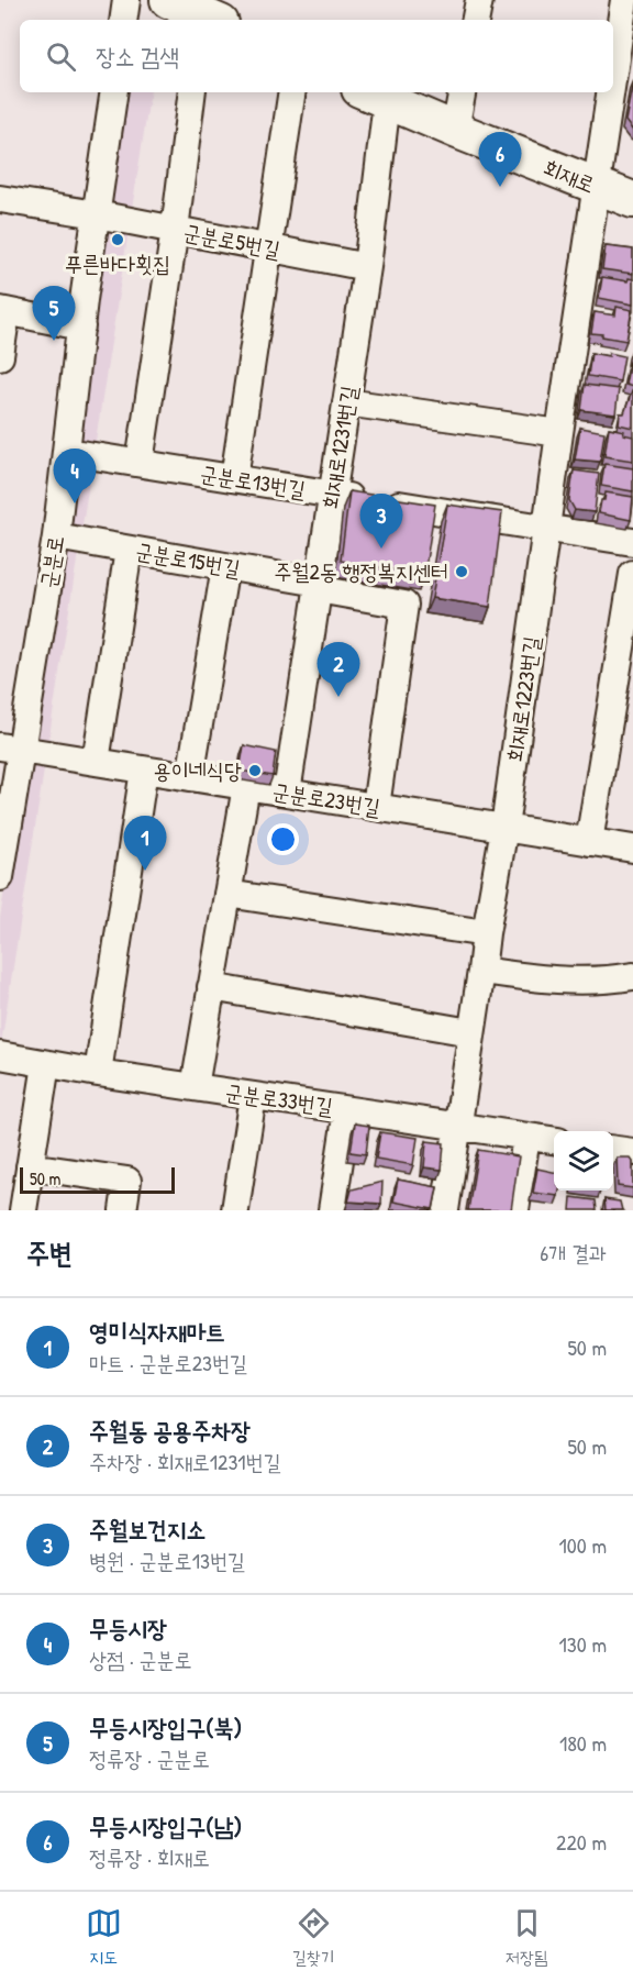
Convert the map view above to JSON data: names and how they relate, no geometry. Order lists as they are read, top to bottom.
{
  "streets": {
    "main road": ["회재로"],
    "street": [
      "군분로5번길",
      "회재로1231번길",
      "군분로13번길",
      "군분로15번길",
      "군분로",
      "회재로1223번길",
      "군분로23번길",
      "군분로33번길"
    ]
  },
  "crossings": [
    ["회재로", "회재로1231번길"],
    ["회재로", "회재로1223번길"],
    ["군분로5번길", "회재로1231번길"],
    ["군분로5번길", "군분로"],
    ["회재로1231번길", "군분로13번길"],
    ["회재로1231번길", "군분로15번길"],
    ["회재로1231번길", "군분로23번길"],
    ["군분로13번길", "군분로"],
    ["군분로13번길", "회재로1223번길"],
    ["군분로15번길", "군분로"],
    ["군분로15번길", "군분로23번길"],
    ["군분로", "군분로23번길"],
    ["회재로1223번길", "군분로23번길"],
    ["회재로1223번길", "군분로33번길"]
  ],
  "places": ["푸른바다횟집", "주월2동 행정복지센터", "용이네식당"],
  "scale_bar": "50 m",
  "page": {
    "search": "장소 검색",
    "pins": [
      "6",
      "5",
      "4",
      "3",
      "2",
      "1"
    ],
    "scale": "50 m",
    "heading": ["주변", "6개 결과"],
    "list": [
      {
        "mark": "1",
        "name": "영미식자재마트",
        "note": "마트 · 군분로23번길",
        "value": "50 m"
      },
      {
        "mark": "2",
        "name": "주월동 공용주차장",
        "note": "주차장 · 회재로1231번길",
        "value": "50 m"
      },
      {
        "mark": "3",
        "name": "주월보건지소",
        "note": "병원 · 군분로13번길",
        "value": "100 m"
      },
      {
        "mark": "4",
        "name": "무등시장",
        "note": "상점 · 군분로",
        "value": "130 m"
      },
      {
        "mark": "5",
        "name": "무등시장입구(북)",
        "note": "정류장 · 군분로",
        "value": "180 m"
      },
      {
        "mark": "6",
        "name": "무등시장입구(남)",
        "note": "정류장 · 회재로",
        "value": "220 m"
      }
    ],
    "nav": ["지도", "길찾기", "저장됨"]
  }
}
